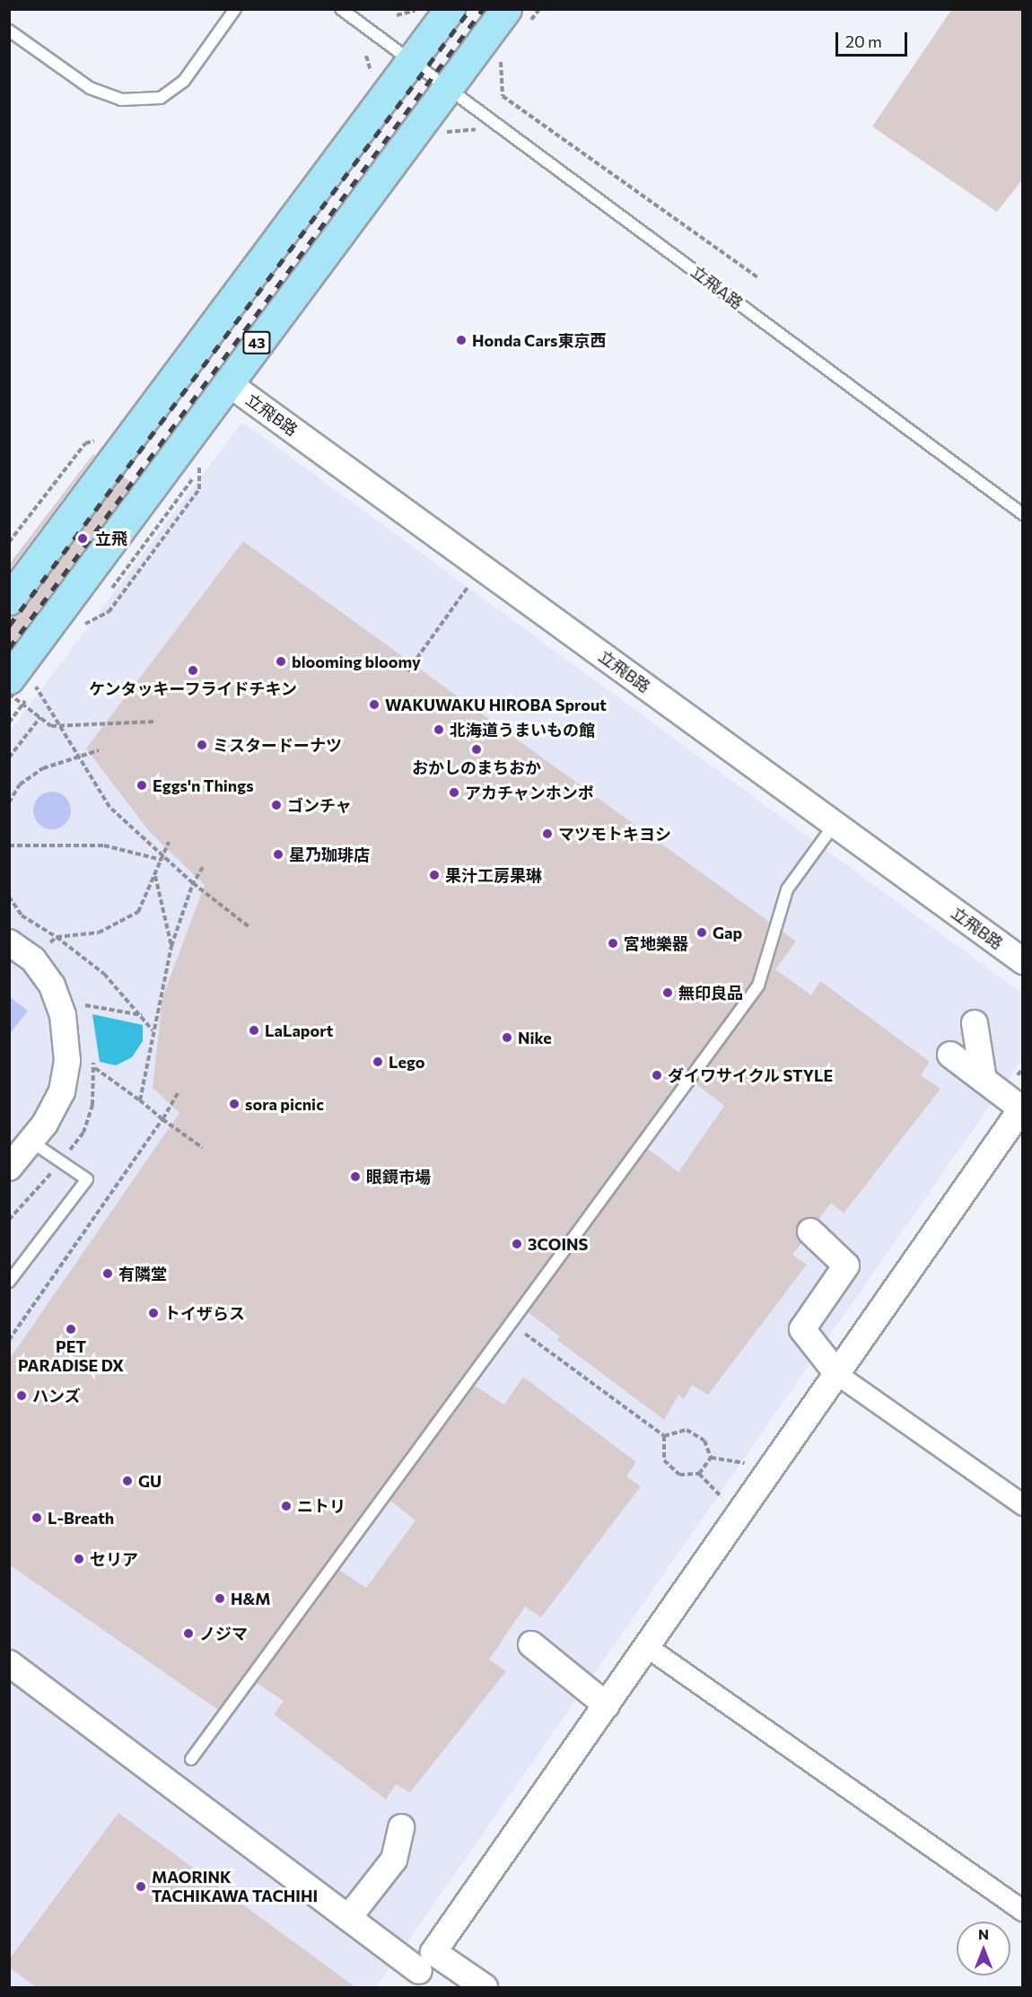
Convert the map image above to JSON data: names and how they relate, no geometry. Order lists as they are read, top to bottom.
{
  "streets": {
    "main road": ["43"],
    "street": ["立飛B路"],
    "lane": ["立飛A路"]
  },
  "crossings": [
    ["立飛A路", "43"],
    ["43", "立飛B路"]
  ],
  "places": [
    "Honda Cars東京西",
    "立飛",
    "blooming bloomy",
    "ケンタッキーフライドチキン",
    "WAKUWAKU HIROBA Sprout",
    "北海道うまいもの館",
    "ミスタードーナツ",
    "おかしのまちおか",
    "Eggs'n Things",
    "アカチャンホンポ",
    "ゴンチャ",
    "マツモトキヨシ",
    "星乃珈琲店",
    "果汁工房果琳",
    "Gap",
    "宮地樂器",
    "無印良品",
    "LaLaport",
    "Nike",
    "Lego",
    "ダイワサイクル STYLE",
    "sora picnic",
    "眼鏡市場",
    "3COINS",
    "有隣堂",
    "トイザらス",
    "PET PARADISE DX",
    "ハンズ",
    "GU",
    "ニトリ",
    "L-Breath",
    "セリア",
    "H&M",
    "ノジマ",
    "MAORINK TACHIKAWA TACHIHI"
  ],
  "scale_bar": "20 m",
  "north": "top"
}
